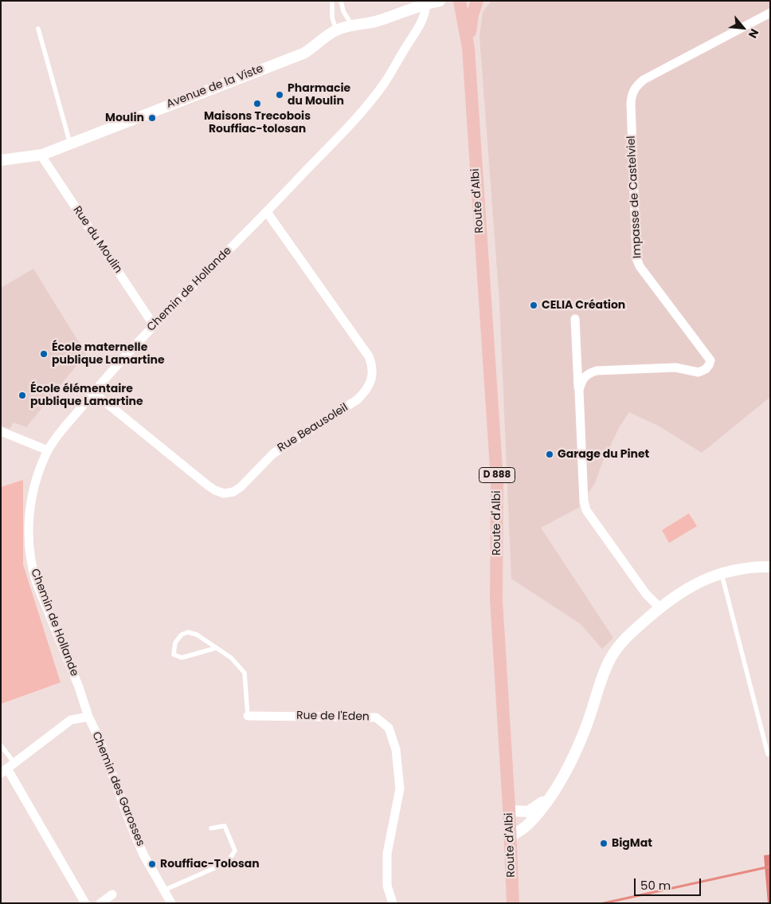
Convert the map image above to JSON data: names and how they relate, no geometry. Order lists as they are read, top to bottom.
{
  "streets": {
    "main road": ["Route d'Albi", "D 888"],
    "street": [
      "Avenue de la Viste",
      "Impasse de Castelviel",
      "Rue du Moulin",
      "Chemin de Hollande",
      "Rue Beausoleil",
      "Rue de l'Eden",
      "Chemin des Garosses"
    ]
  },
  "crossings": [
    ["Avenue de la Viste", "Rue du Moulin"],
    ["Avenue de la Viste", "Chemin de Hollande"],
    ["Rue du Moulin", "Chemin de Hollande"],
    ["Chemin de Hollande", "Rue Beausoleil"],
    ["Chemin de Hollande", "Chemin des Garosses"]
  ],
  "places": [
    "Pharmacie du Moulin",
    "Maisons Trecobois Rouffiac-tolosan",
    "Moulin",
    "CELIA Création",
    "École maternelle publique Lamartine",
    "École élémentaire publique Lamartine",
    "Garage du Pinet",
    "BigMat",
    "Rouffiac-Tolosan"
  ],
  "scale_bar": "50 m",
  "north": "bottom right"
}
